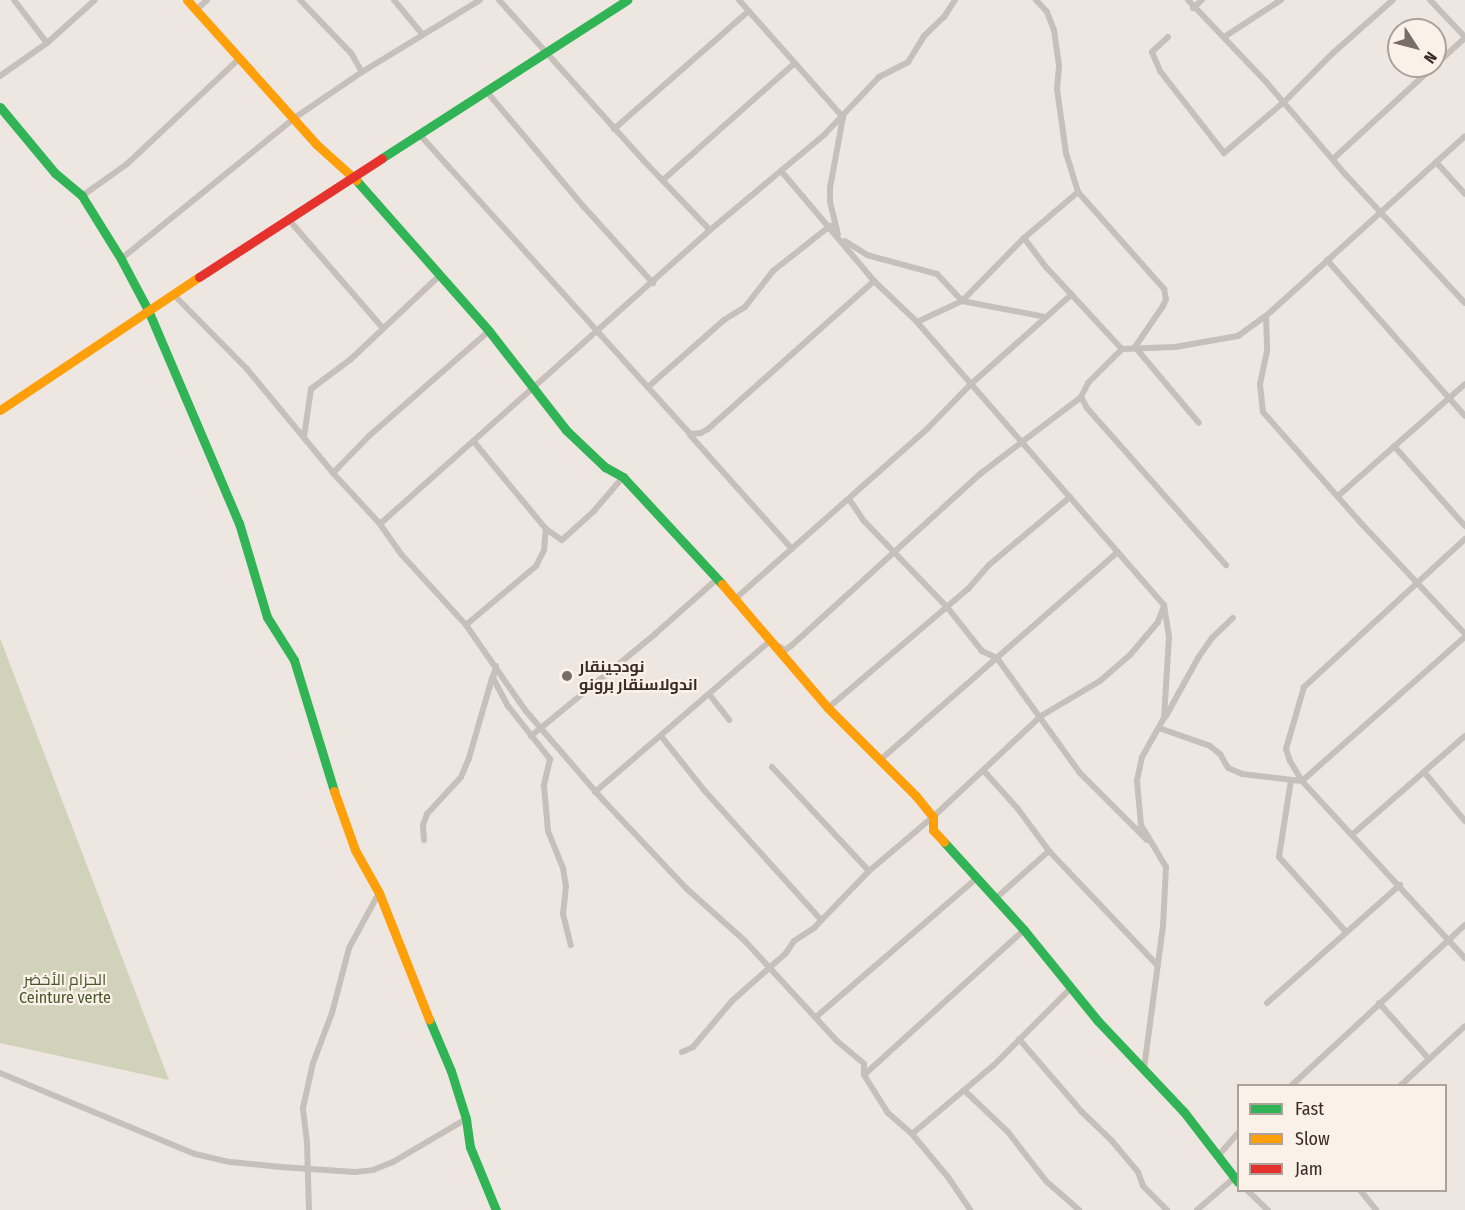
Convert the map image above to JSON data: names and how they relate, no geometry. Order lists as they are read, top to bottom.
{
  "parks": ["الحزام الأخضر Ceinture verte"],
  "places": ["نودجينقار اندولاسنقار برونو"],
  "legend": ["Fast", "Slow", "Jam"],
  "north": "bottom right"
}
